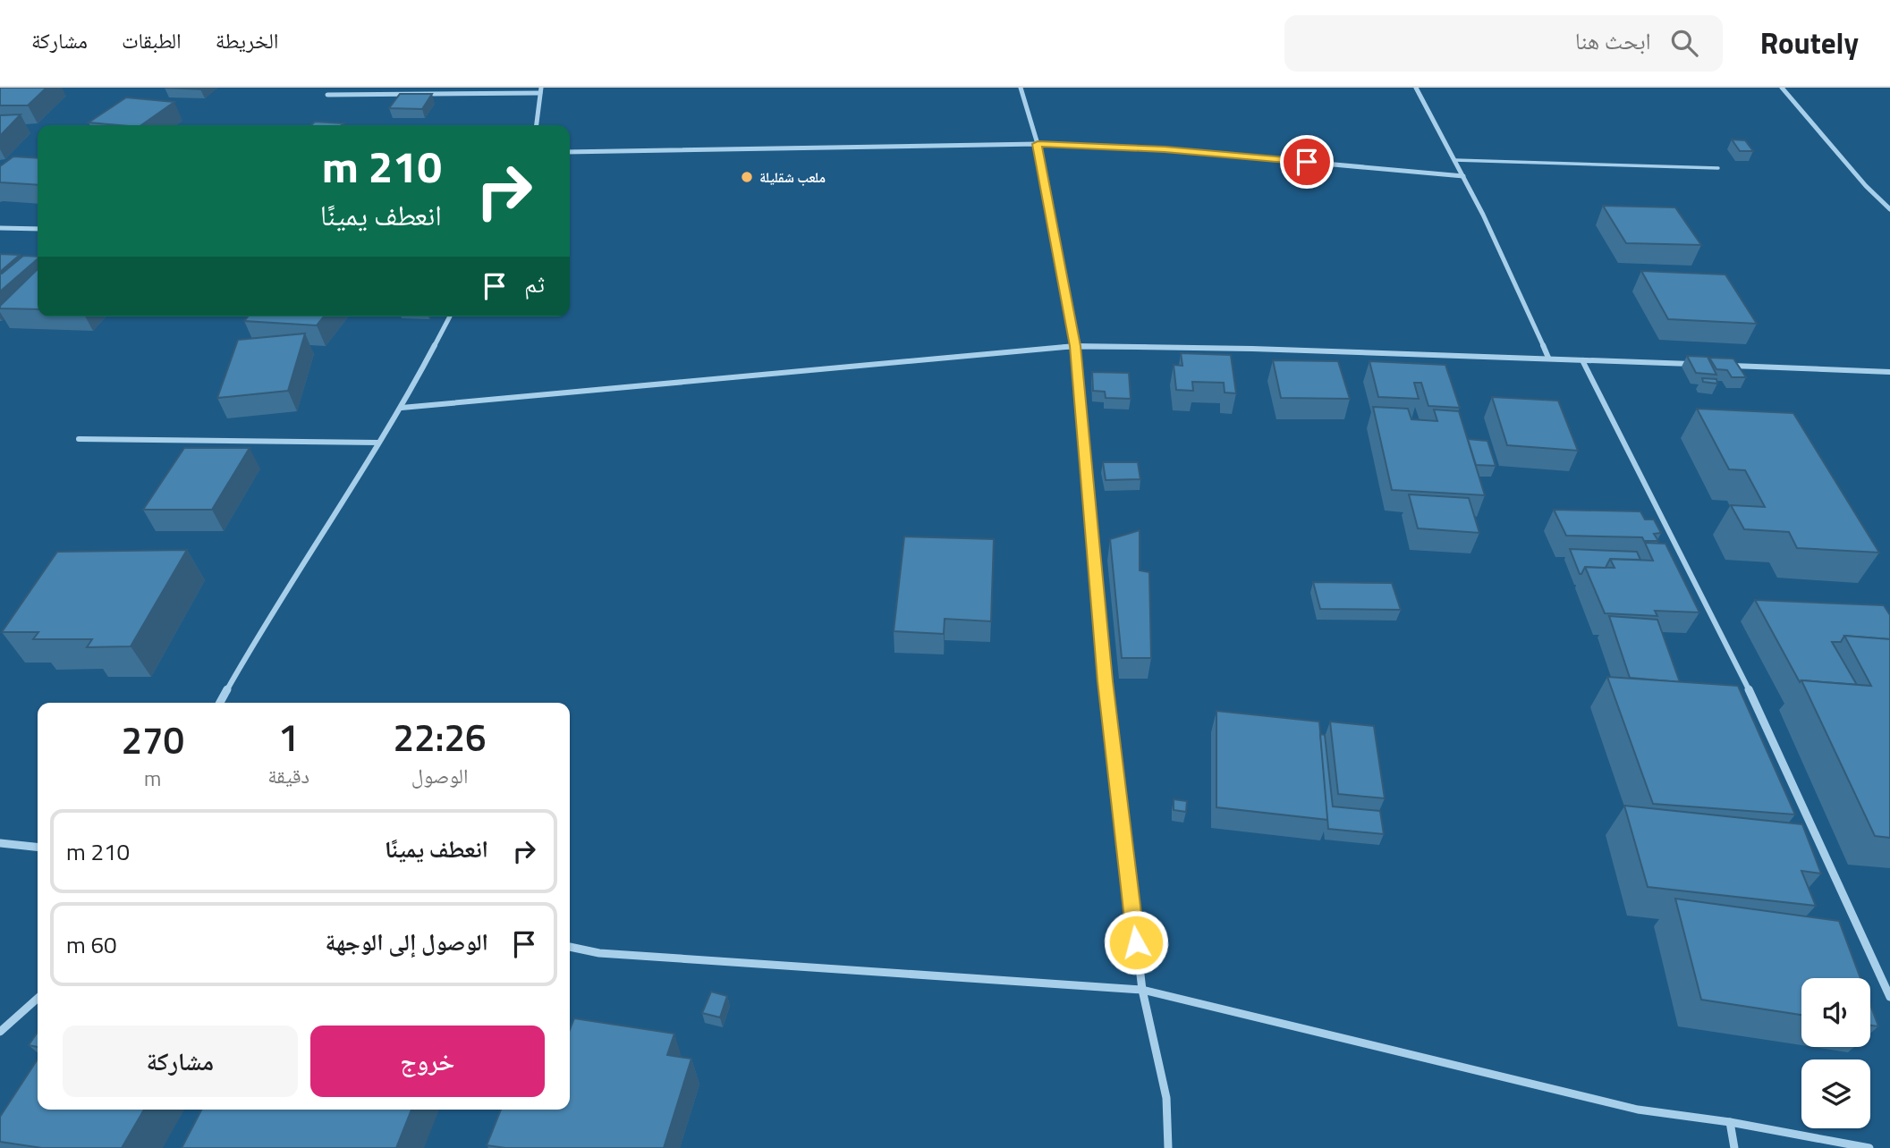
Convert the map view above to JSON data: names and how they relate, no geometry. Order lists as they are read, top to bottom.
{
  "places": ["ملعب شقليلة"],
  "page": {
    "header": "Routely",
    "search": "ابحث هنا",
    "nav": ["الخريطة", "الطبقات", "مشاركة"],
    "turn": ["210 m", "انعطف يمينًا"],
    "then": "ثم",
    "eta": [
      "22:26",
      "الوصول",
      "1",
      "دقيقة",
      "270",
      "m"
    ],
    "list": [
      {
        "name": "انعطف يمينًا",
        "value": "210 m"
      },
      {
        "name": "الوصول إلى الوجهة",
        "value": "60 m"
      }
    ],
    "buttons": ["خروج", "مشاركة"]
  }
}
